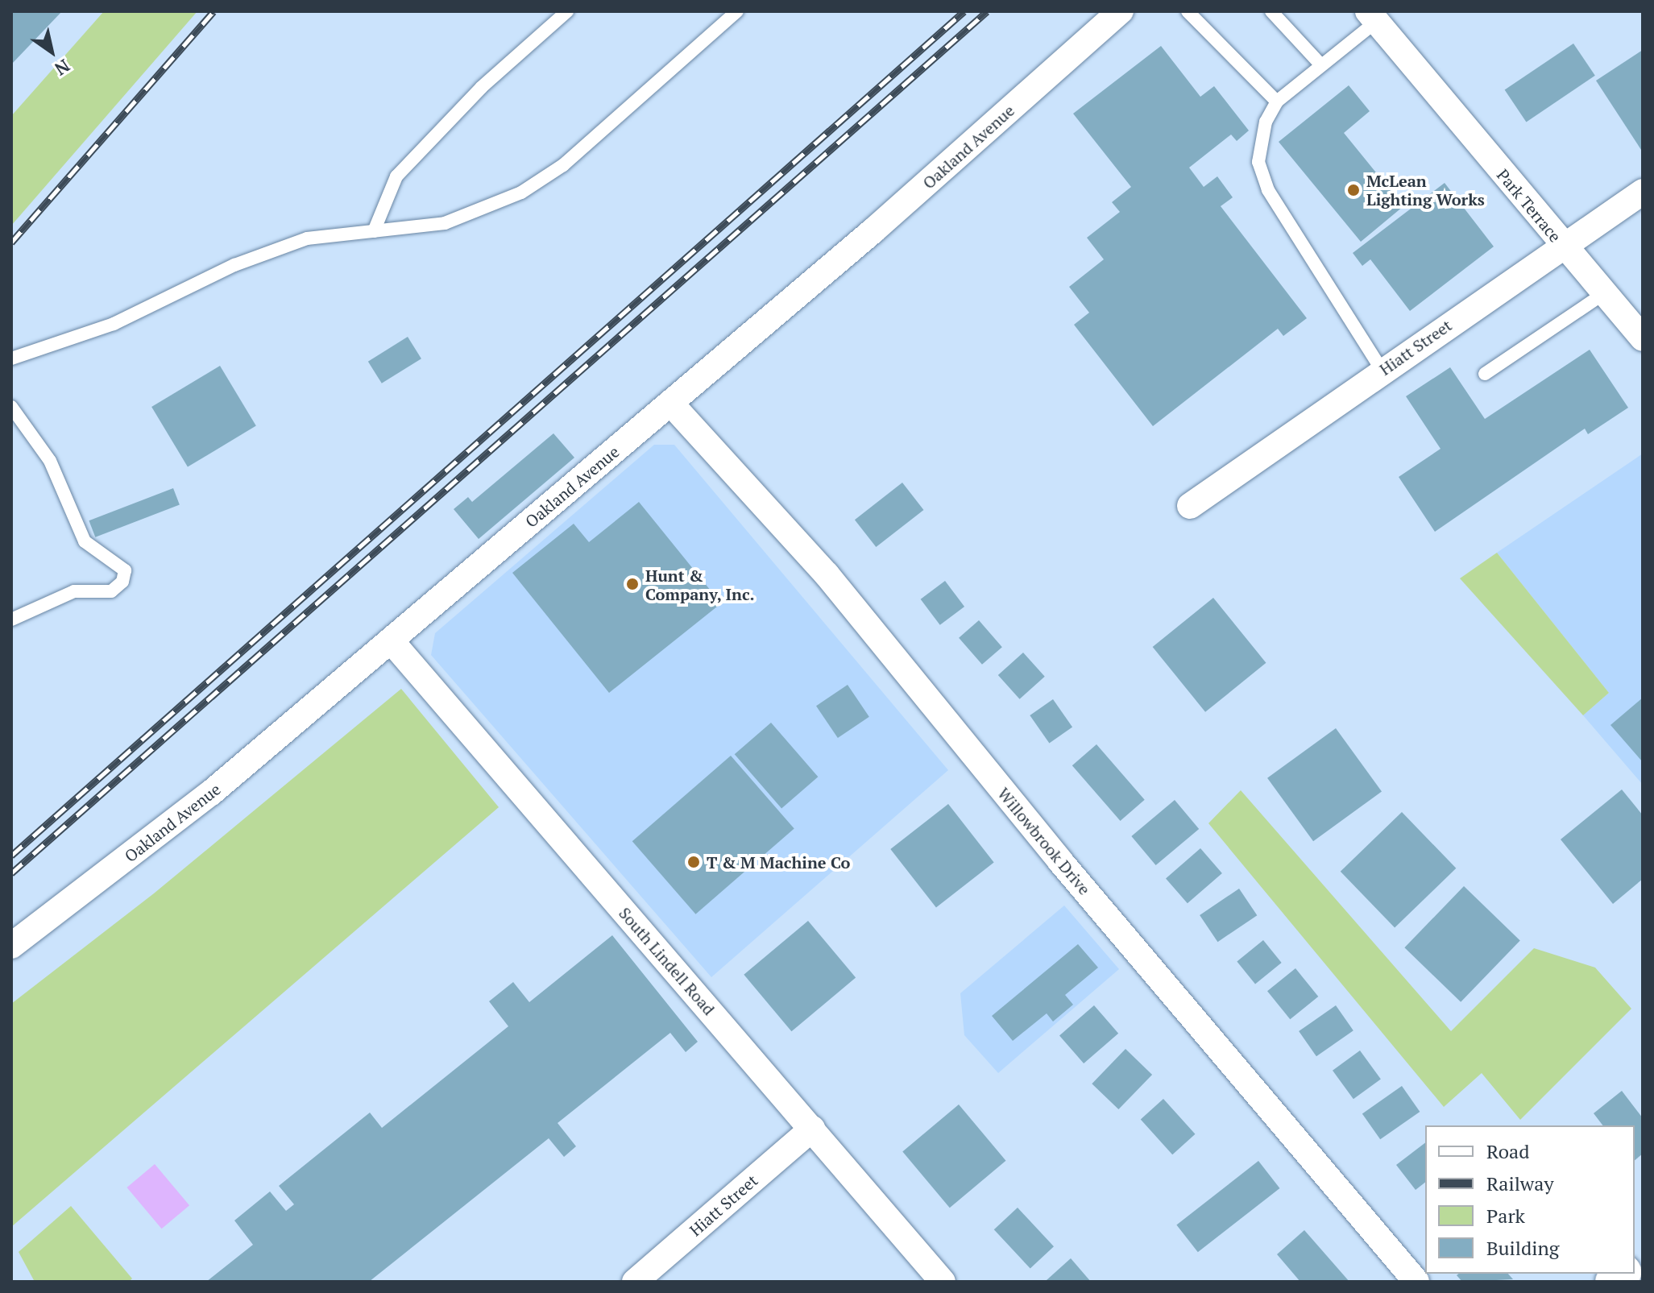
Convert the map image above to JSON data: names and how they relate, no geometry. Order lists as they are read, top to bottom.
{
  "streets": {
    "street": [
      "Oakland Avenue",
      "Park Terrace",
      "Hiatt Street",
      "Willowbrook Drive",
      "South Lindell Road"
    ]
  },
  "crossings": [
    ["Oakland Avenue", "Willowbrook Drive"],
    ["Oakland Avenue", "South Lindell Road"],
    ["Park Terrace", "Hiatt Street"],
    ["Hiatt Street", "South Lindell Road"]
  ],
  "places": ["McLean Lighting Works", "Hunt & Company, Inc.", "T & M Machine Co"],
  "legend": [
    "Road",
    "Railway",
    "Park",
    "Building"
  ],
  "north": "bottom right"
}
